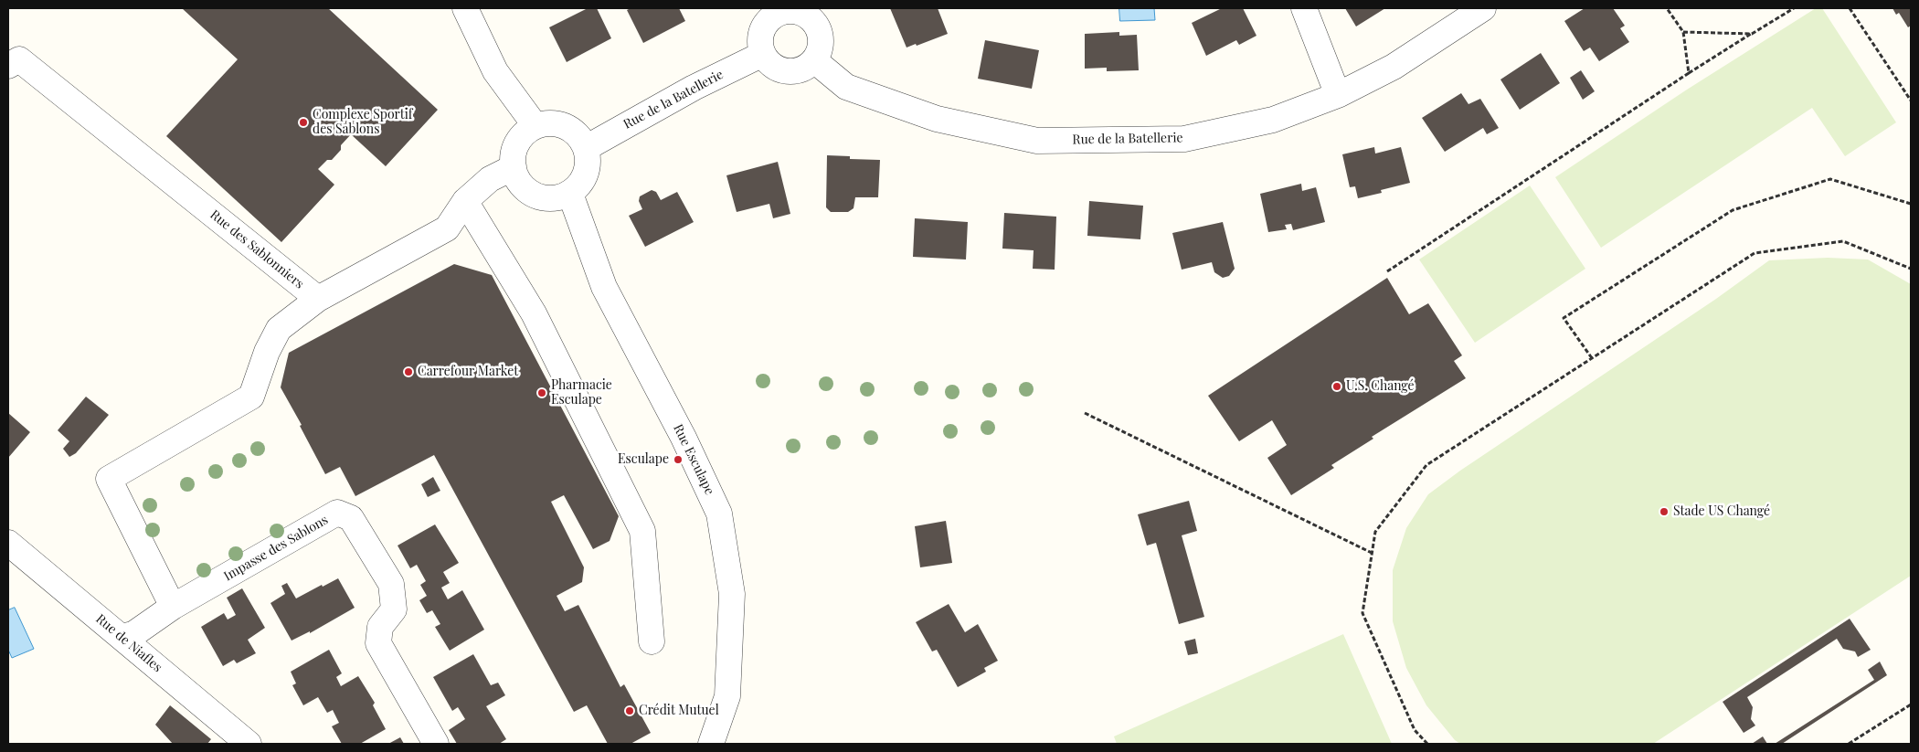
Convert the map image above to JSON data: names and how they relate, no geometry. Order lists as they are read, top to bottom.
{
  "streets": {
    "street": [
      "Rue de la Batellerie",
      "Rue des Sablonniers",
      "Rue Esculape",
      "Impasse des Sablons",
      "Rue de Niafles"
    ]
  },
  "crossings": [
    ["Rue de la Batellerie", "Rue Esculape"],
    ["Impasse des Sablons", "Rue de Niafles"]
  ],
  "places": [
    "Complexe Sportif des Sablons",
    "Carrefour Market",
    "U.S. Changé",
    "Pharmacie Esculape",
    "Esculape",
    "Stade US Changé",
    "Crédit Mutuel"
  ]
}
